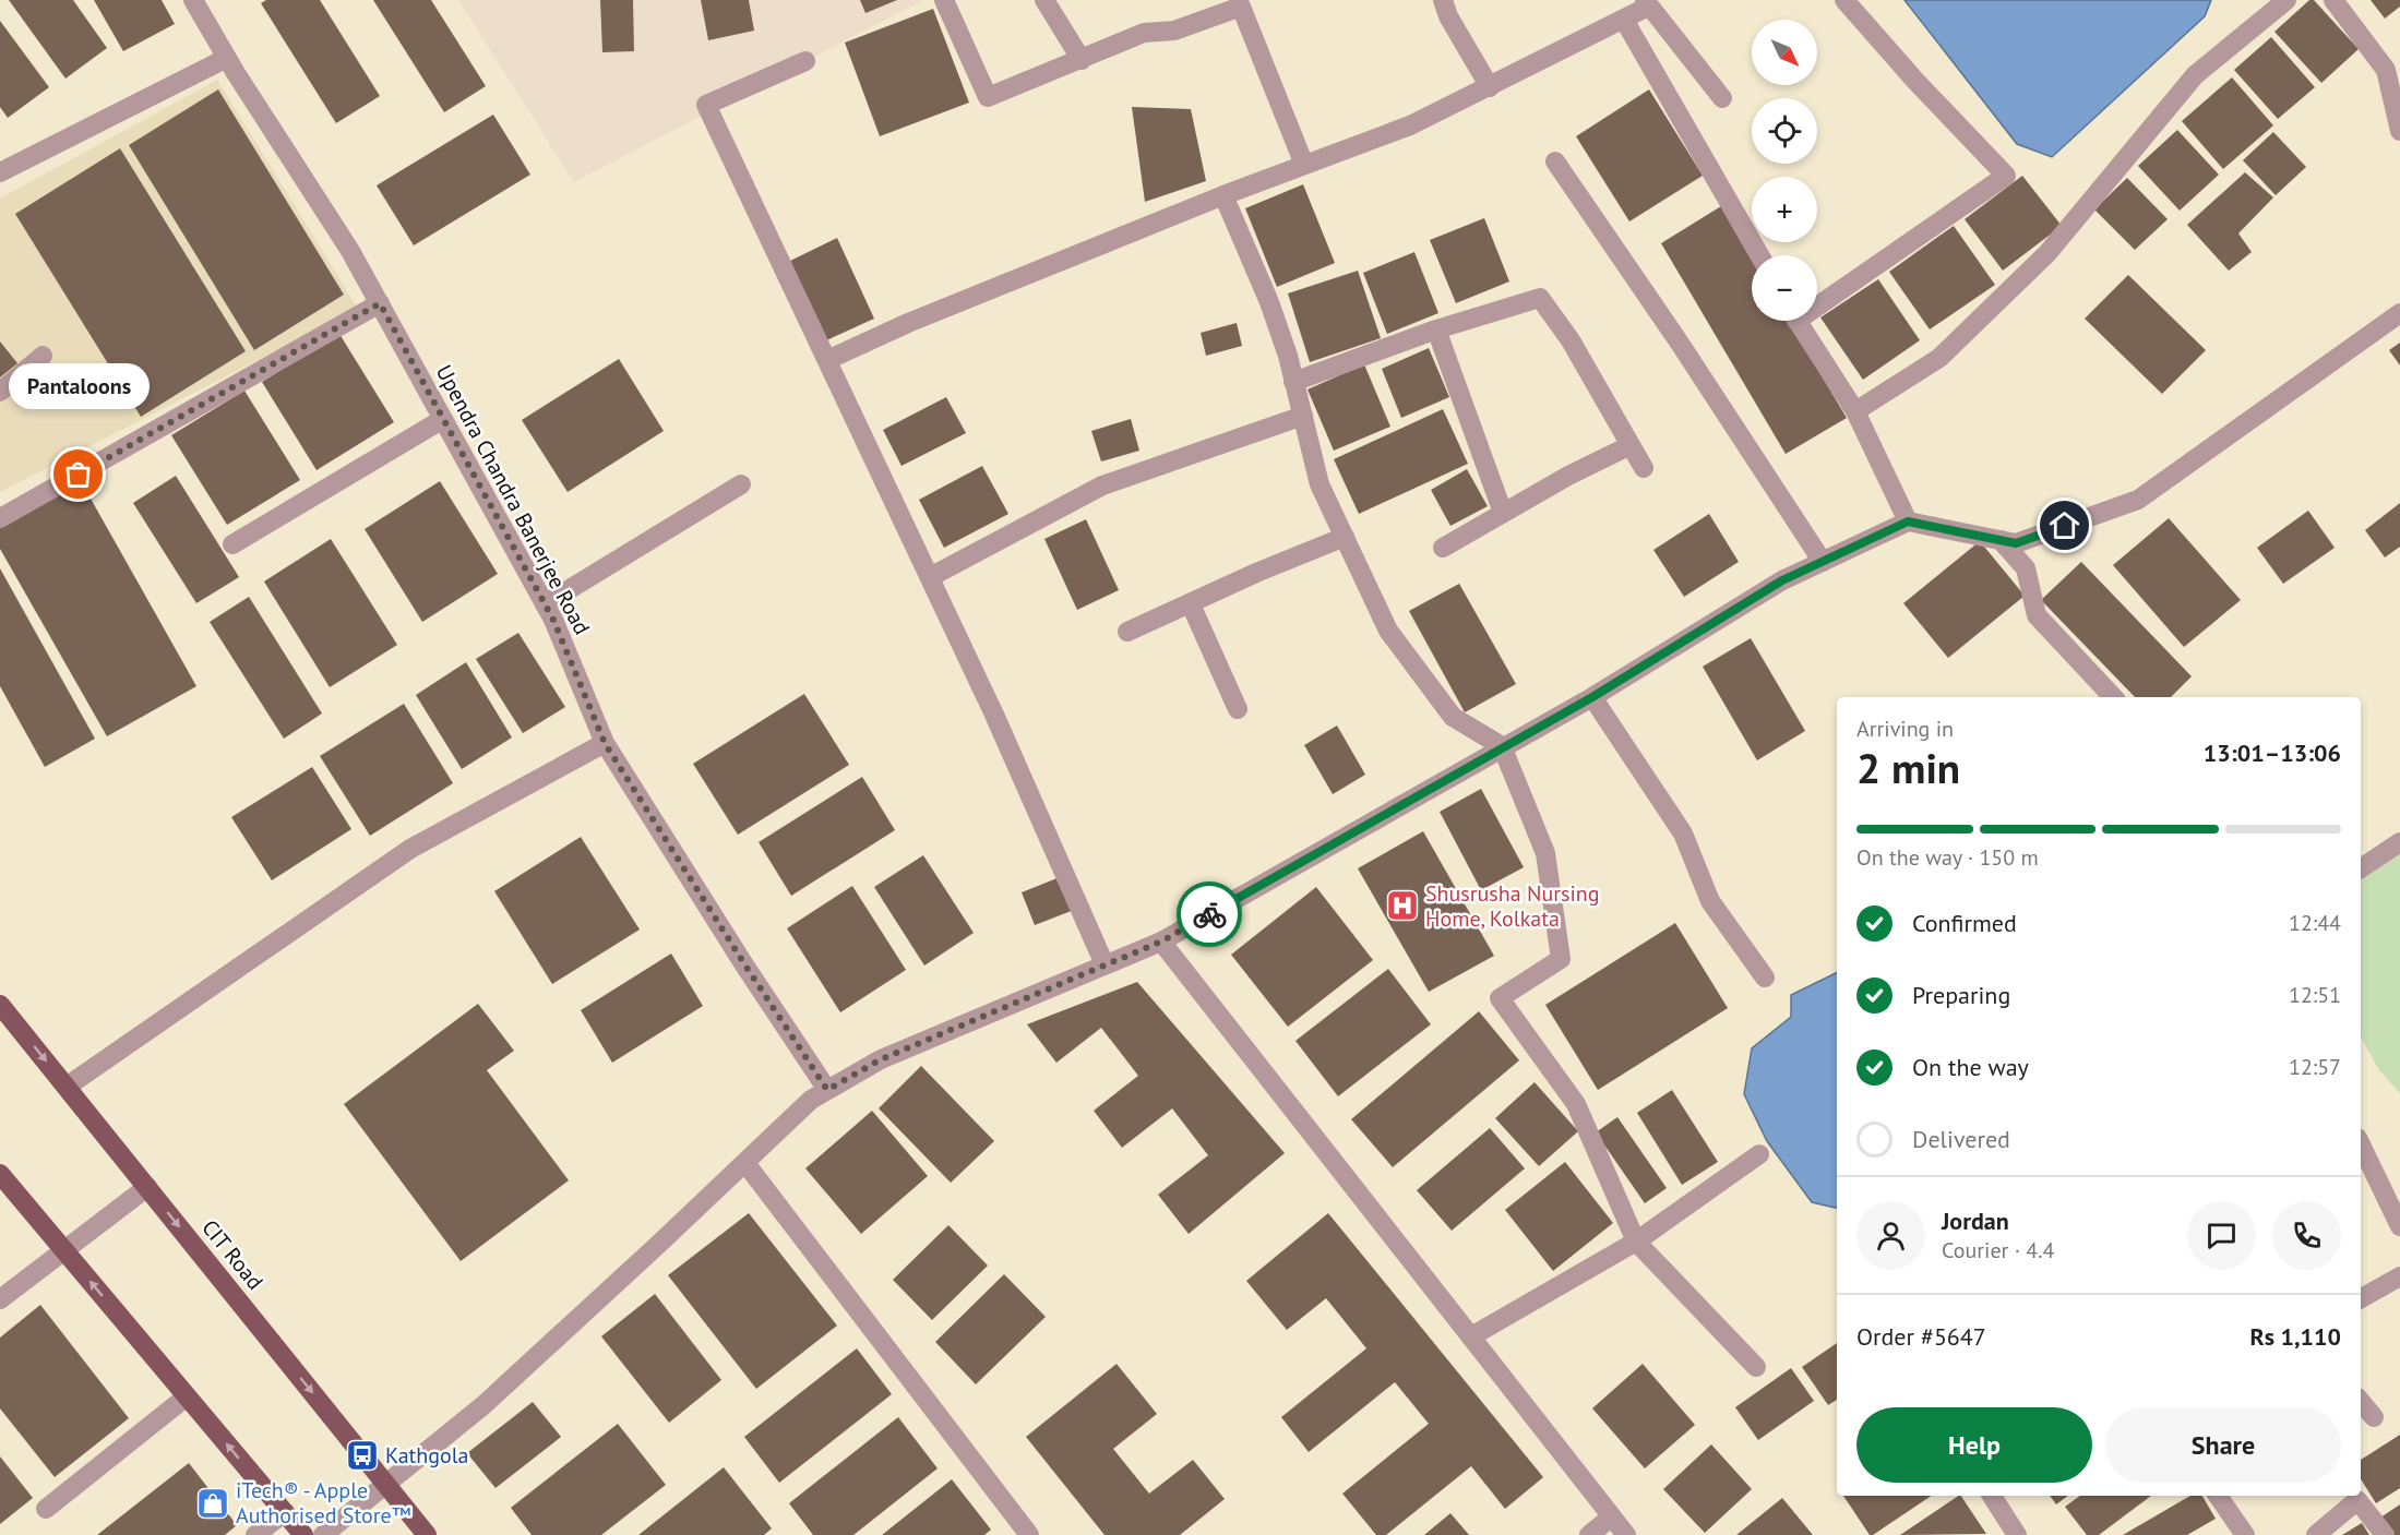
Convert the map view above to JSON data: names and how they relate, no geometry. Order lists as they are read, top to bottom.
{
  "streets": {
    "main road": ["CIT Road"],
    "street": ["Upendra Chandra Banerjee Road"]
  },
  "places": {
    "other": ["Pantaloons"],
    "hospital": ["Shusrusha Nursing Home, Kolkata"],
    "bus stop": ["Kathgola"],
    "shop": ["iTech® - Apple Authorised Store™"]
  },
  "north": "bottom right",
  "page": {
    "map_buttons": ["+", "−"],
    "bubble": "Pantaloons",
    "heading": ["2 min", "Arriving in", "13:01–13:06"],
    "panel": [
      "Jordan",
      "Courier · 4.4",
      "Order #5647",
      "Rs 1,110"
    ],
    "bar": "On the way · 150 m",
    "list": [
      ["Confirmed", "12:44"],
      ["Preparing", "12:51"],
      ["On the way", "12:57"],
      "Delivered"
    ],
    "buttons": ["Help", "Share"]
  }
}
